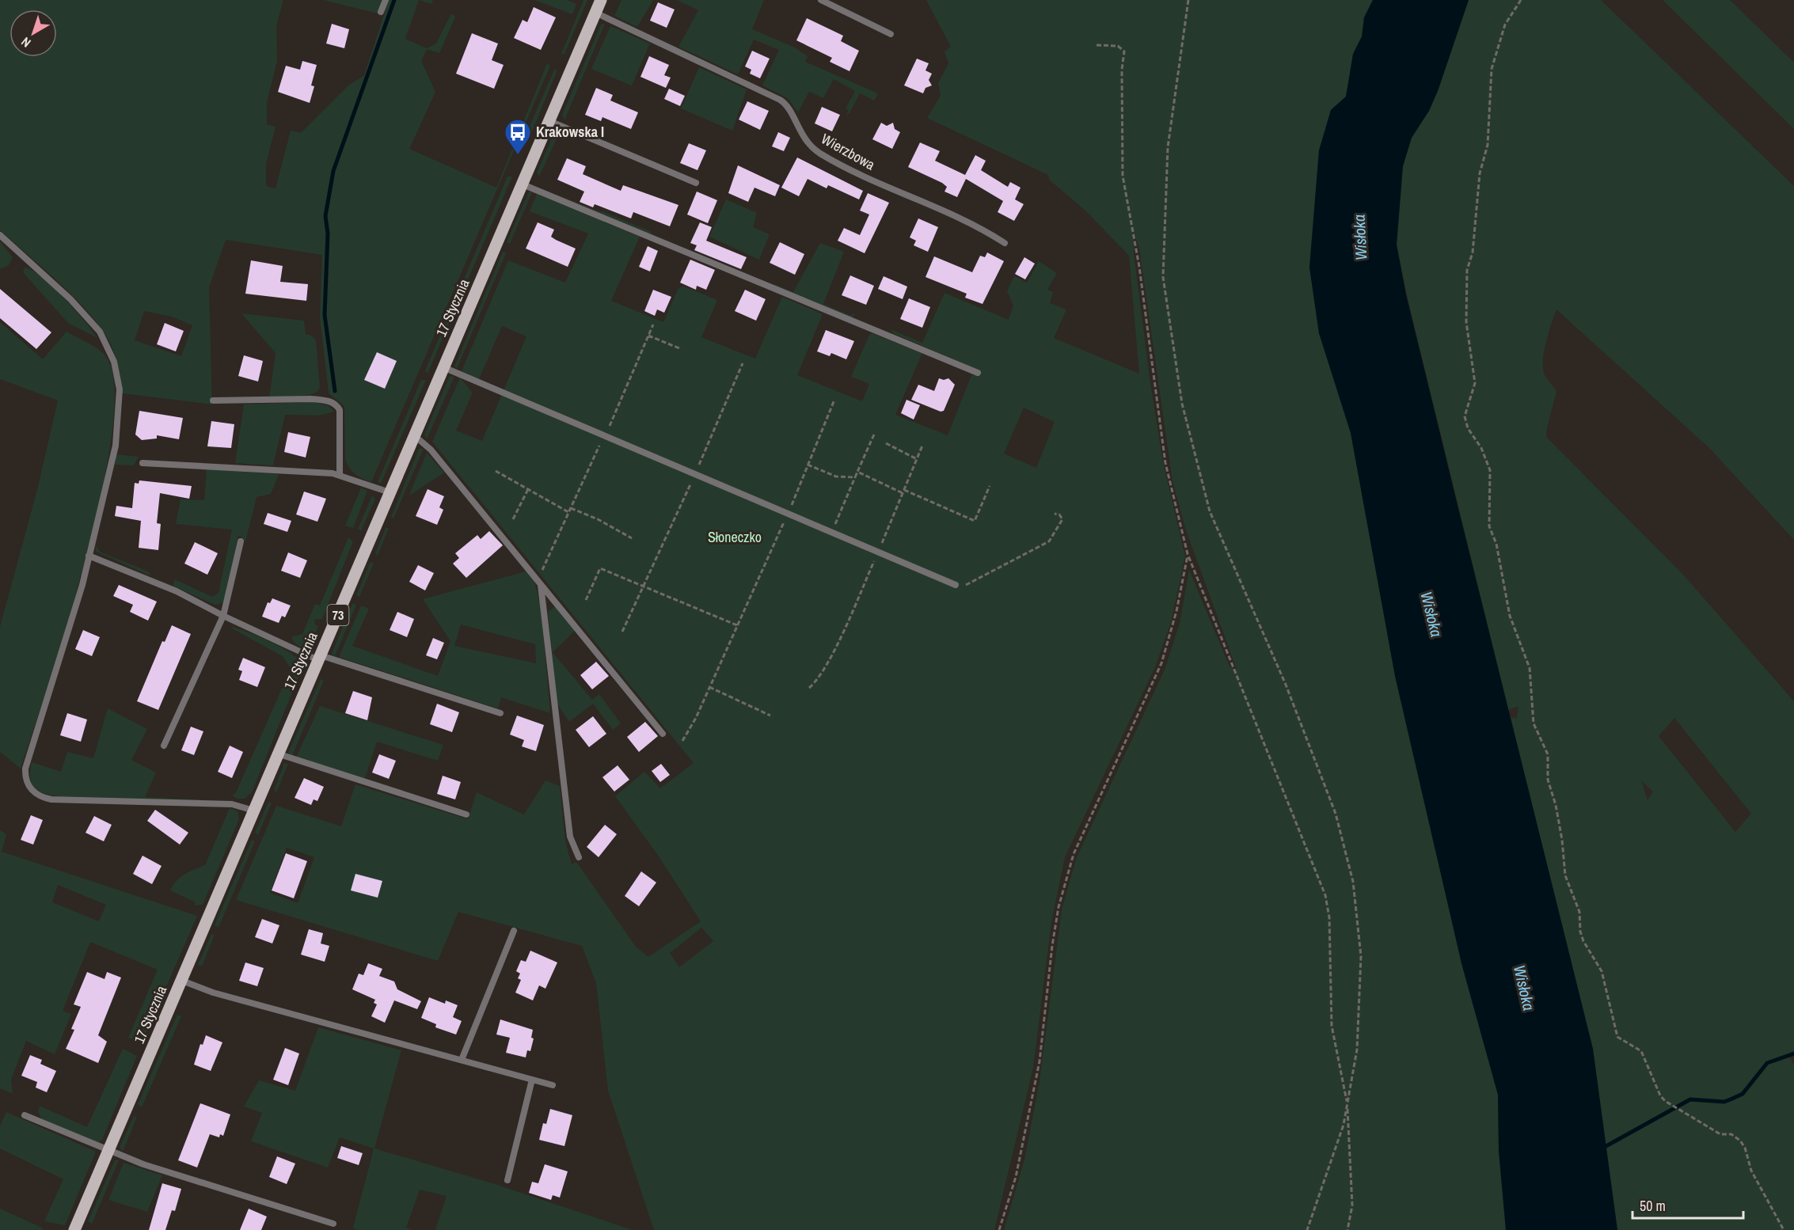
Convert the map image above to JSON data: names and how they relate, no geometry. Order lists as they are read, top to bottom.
{
  "streets": {
    "main road": ["17 Stycznia", "73"],
    "lane": ["Wierzbowa"]
  },
  "crossings": [
    ["Wierzbowa", "17 Stycznia"]
  ],
  "water": ["Wisłoka"],
  "parks": ["Słoneczko"],
  "places": {
    "bus stop": ["Krakowska I"]
  },
  "scale_bar": "50 m",
  "north": "bottom left"
}
